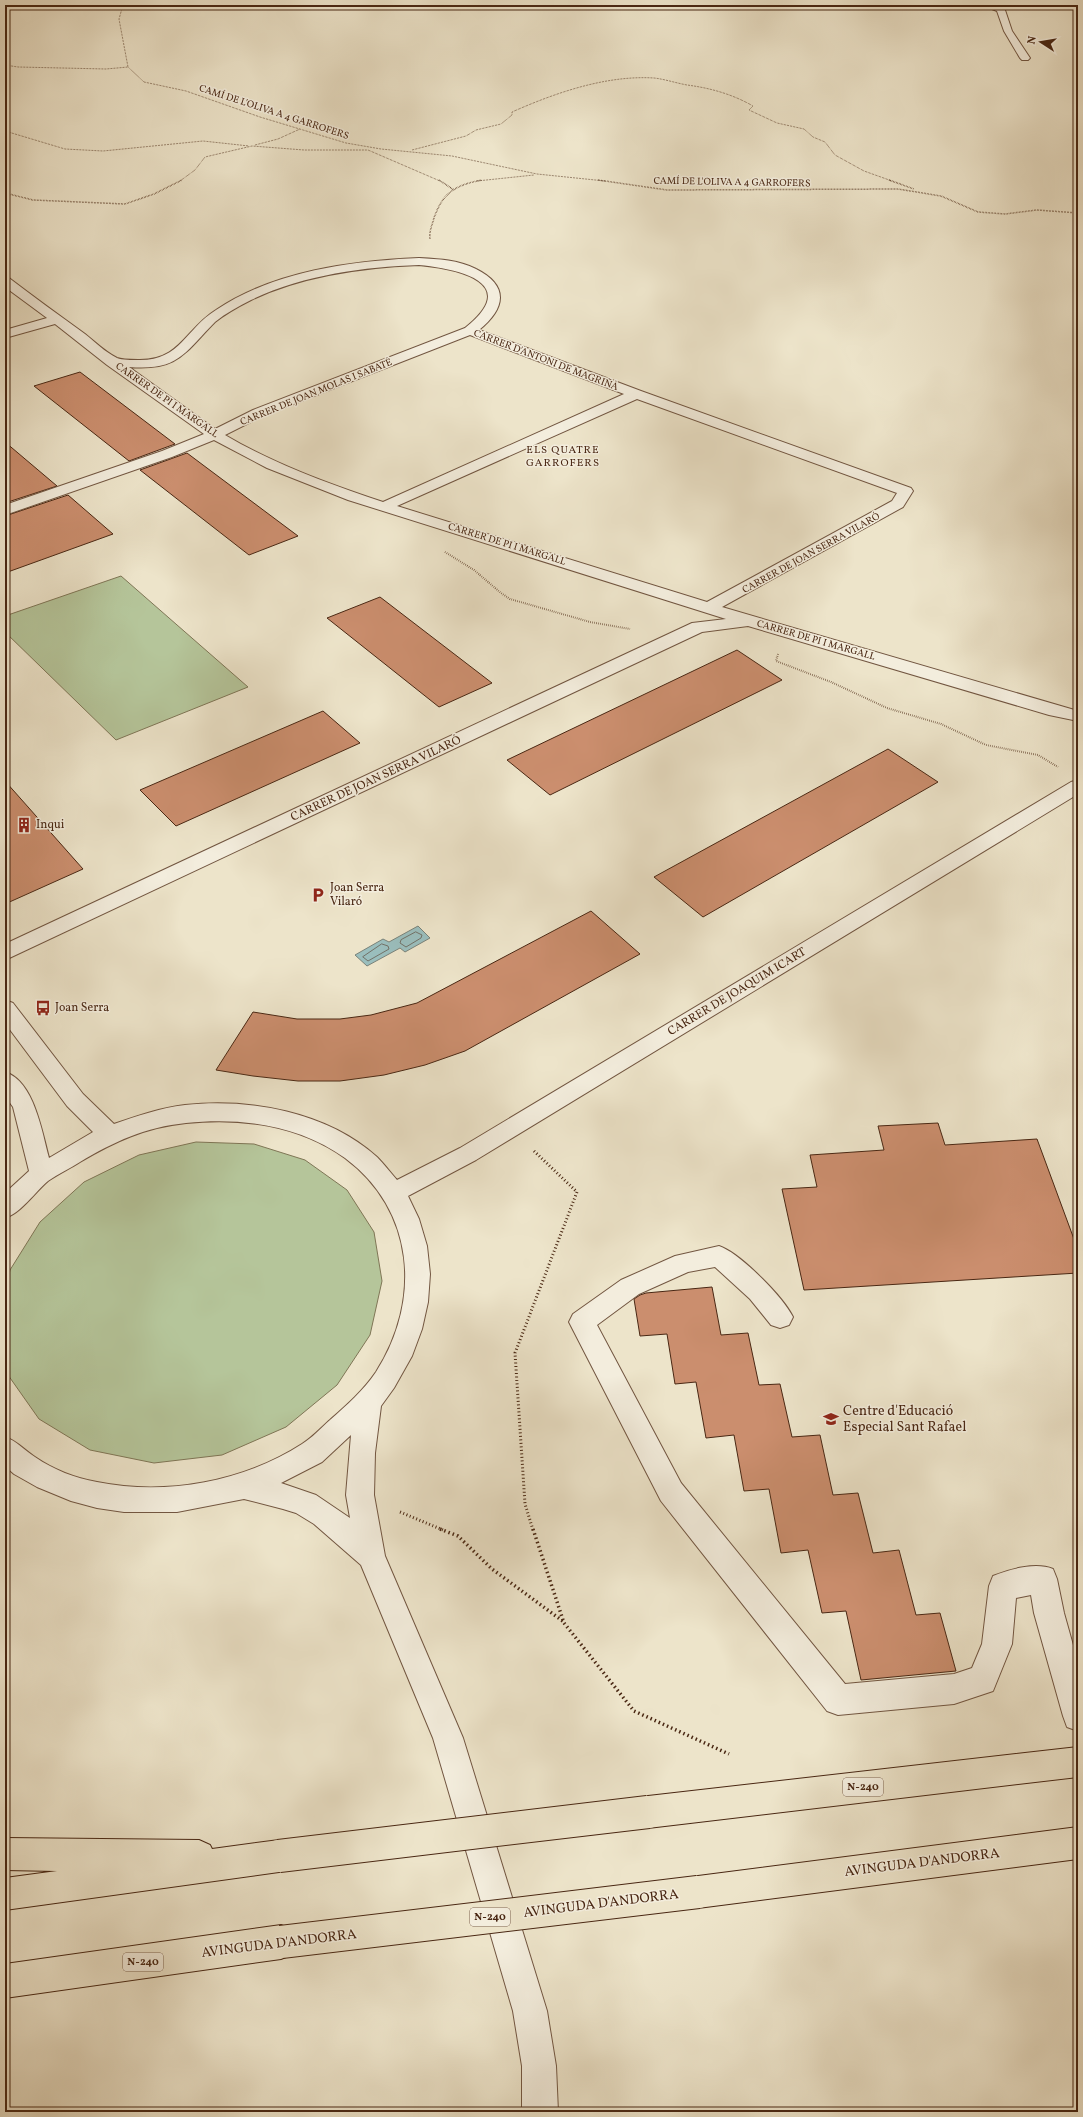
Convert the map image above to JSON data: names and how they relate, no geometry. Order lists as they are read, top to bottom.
{
  "streets": {
    "highway": ["N-240", "AVINGUDA D'ANDORRA"],
    "street": [
      "CARRER D'ANTONI DE MAGRIÑÀ",
      "CARRER DE JOAN MOLAS I SABATÉ",
      "CARRER DE PI I MARGALL",
      "CARRER DE JOAN SERRA VILARÓ",
      "CARRER DE JOAQUIM ICART"
    ],
    "path": ["CAMÍ DE L'OLIVA A 4 GARROFERS"]
  },
  "crossings": [
    ["CARRER D'ANTONI DE MAGRIÑÀ", "CARRER DE JOAN MOLAS I SABATÉ"],
    ["CARRER D'ANTONI DE MAGRIÑÀ", "CARRER DE PI I MARGALL"],
    ["CARRER D'ANTONI DE MAGRIÑÀ", "CARRER DE JOAN SERRA VILARÓ"],
    ["CARRER DE JOAN MOLAS I SABATÉ", "CARRER DE PI I MARGALL"],
    ["CARRER DE PI I MARGALL", "CARRER DE JOAN SERRA VILARÓ"]
  ],
  "districts": ["ELS QUATRE GARROFERS"],
  "places": {
    "building": ["Inqui"],
    "parking": ["Joan Serra Vilaró"],
    "bus stop": ["Joan Serra"],
    "school or university": ["Centre d'Educació Especial Sant Rafael"]
  },
  "north": "left"
}
